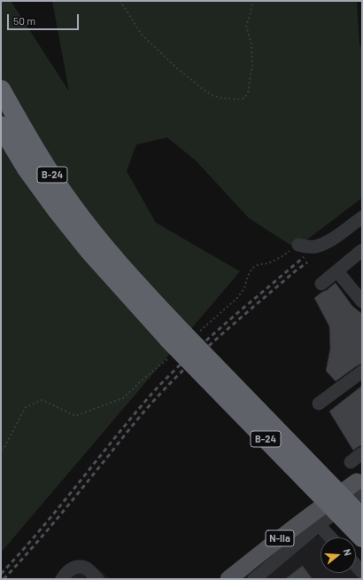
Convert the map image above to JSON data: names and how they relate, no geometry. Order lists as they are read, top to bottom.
{
  "streets": {
    "highway": ["B-24"],
    "main road": ["N-IIa"]
  },
  "scale_bar": "50 m",
  "north": "right"
}
